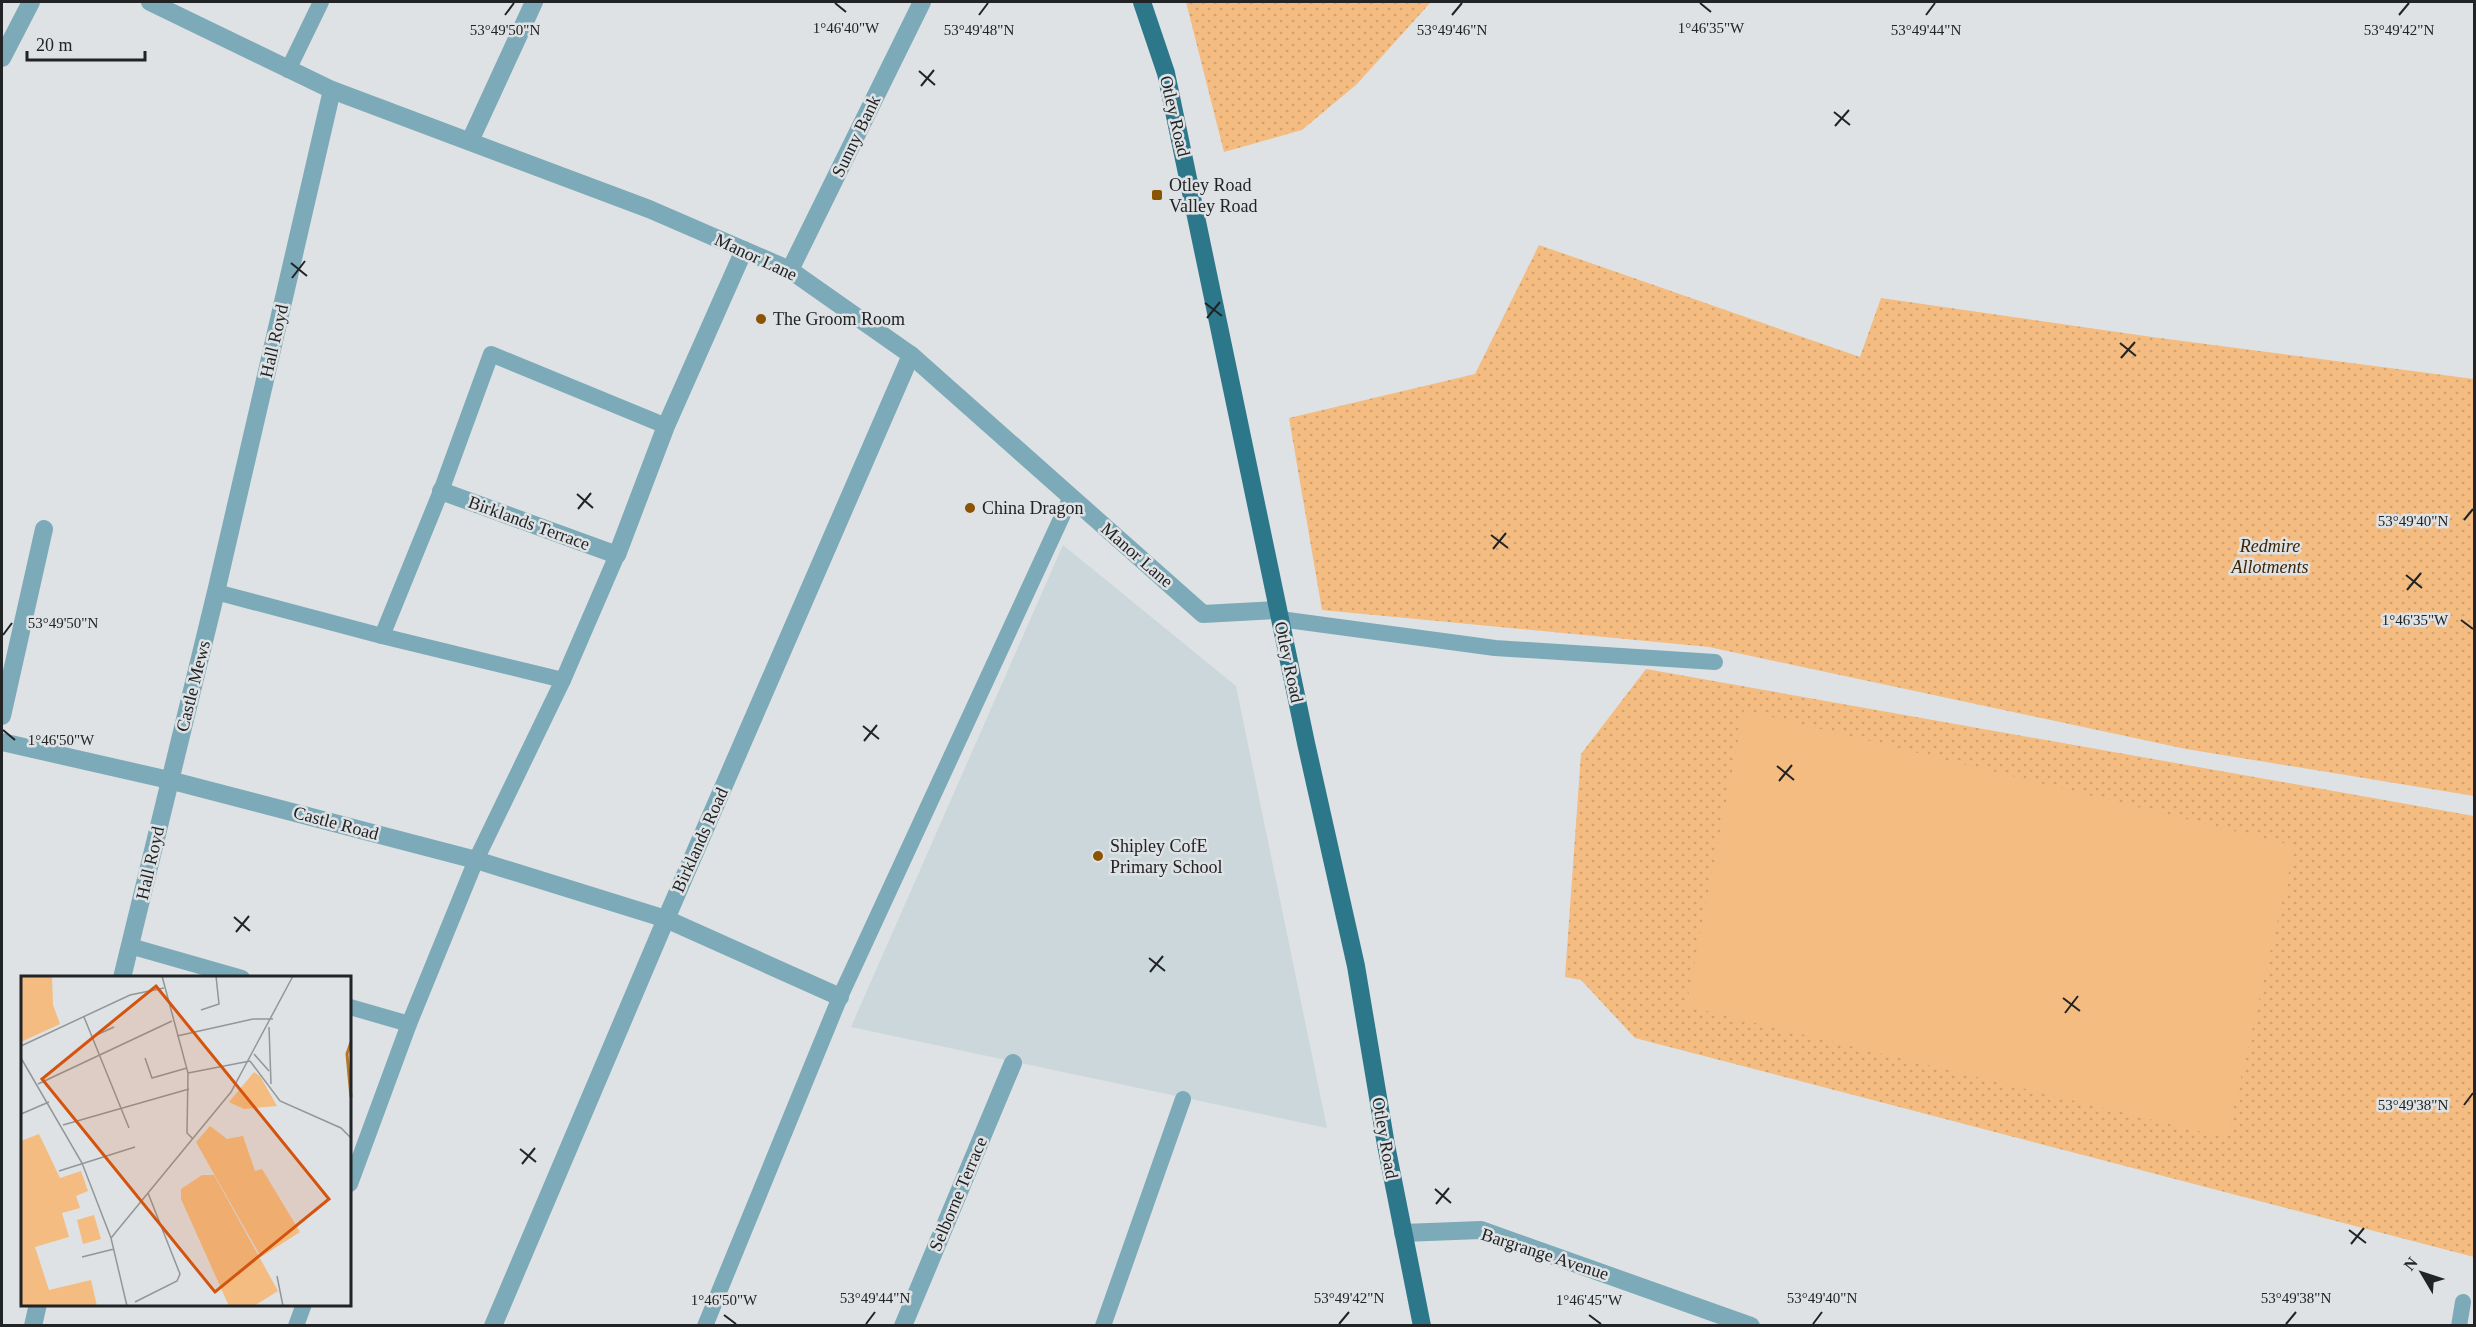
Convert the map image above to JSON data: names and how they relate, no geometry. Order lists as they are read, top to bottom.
{
  "streets": {
    "main road": ["Otley Road"],
    "street": [
      "Sunny Bank",
      "Manor Lane",
      "Hall Royd",
      "Birklands Terrace",
      "Castle Mews",
      "Castle Road",
      "Birklands Road",
      "Selborne Terrace",
      "Bargrange Avenue"
    ]
  },
  "crossings": [
    ["Otley Road", "Manor Lane"],
    ["Otley Road", "Bargrange Avenue"],
    ["Sunny Bank", "Manor Lane"],
    ["Manor Lane", "Hall Royd"],
    ["Manor Lane", "Birklands Road"],
    ["Hall Royd", "Castle Mews"],
    ["Hall Royd", "Castle Road"],
    ["Castle Mews", "Castle Road"],
    ["Castle Road", "Birklands Road"]
  ],
  "parks": ["Redmire Allotments"],
  "places": {
    "transit": ["Otley Road Valley Road"],
    "other": ["The Groom Room", "China Dragon", "Shipley CofE Primary School"]
  },
  "scale_bar": "20 m",
  "north": "top left",
  "coordinates": [
    "1°46'40\"W",
    "1°46'35\"W",
    "53°49'50\"N",
    "53°49'48\"N",
    "53°49'46\"N",
    "53°49'44\"N",
    "53°49'42\"N",
    "53°49'40\"N",
    "1°46'50\"W",
    "53°49'38\"N",
    "1°46'45\"W"
  ]
}
